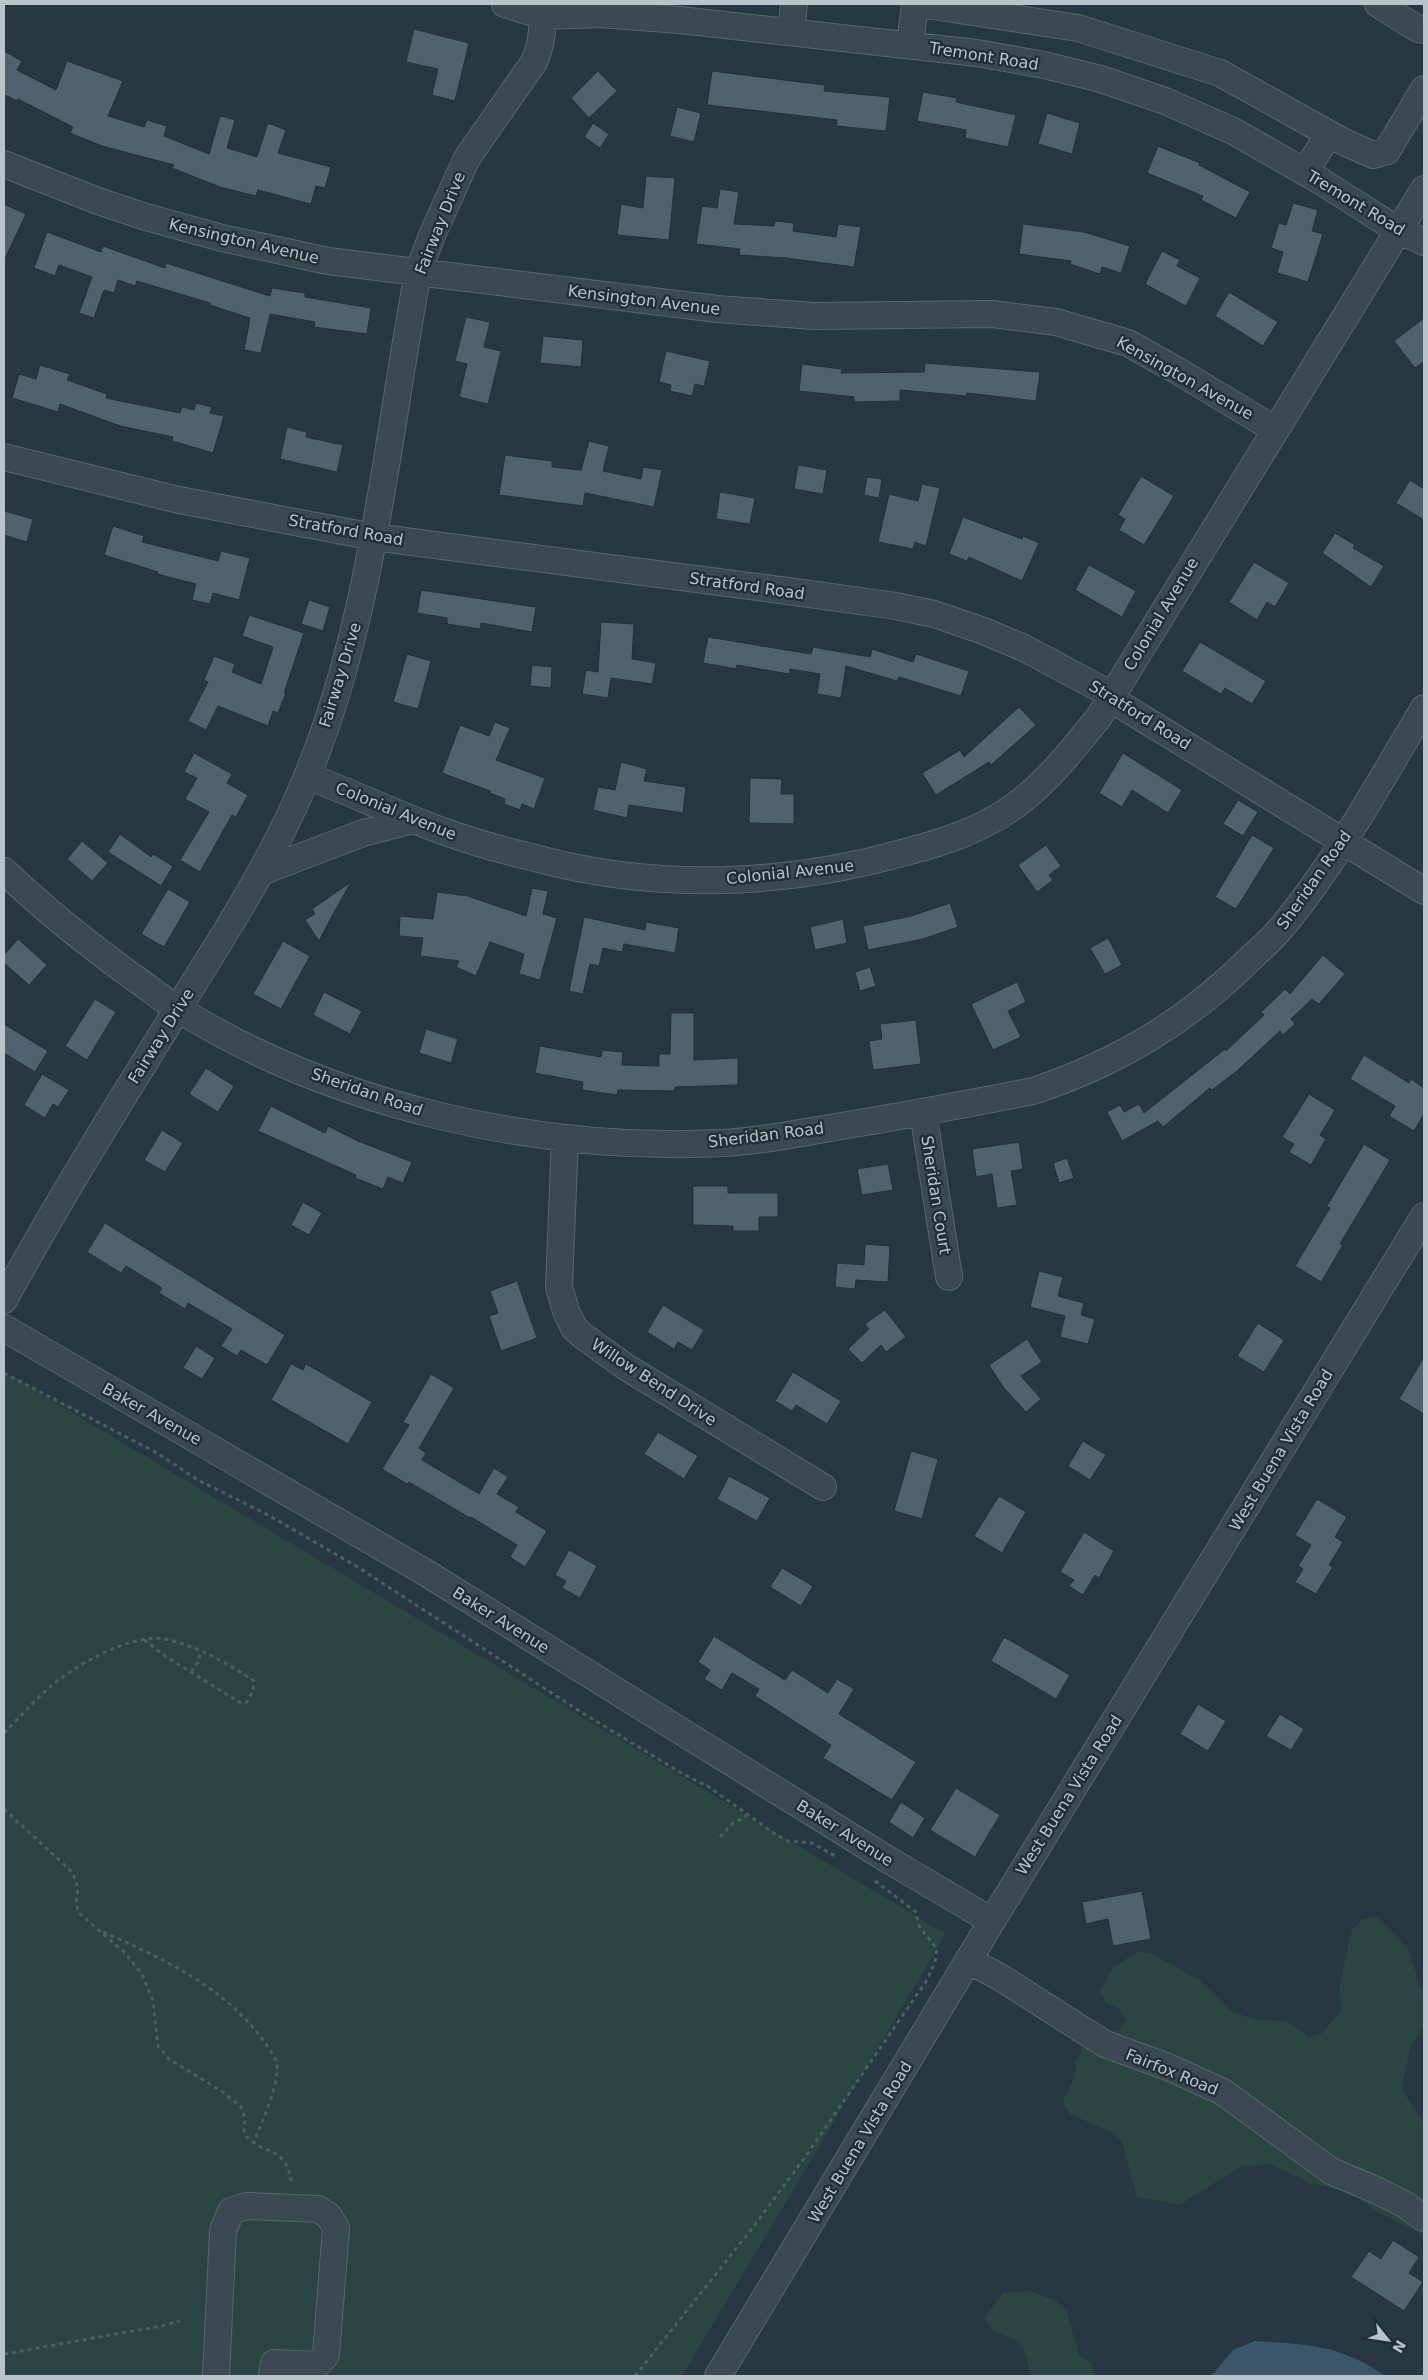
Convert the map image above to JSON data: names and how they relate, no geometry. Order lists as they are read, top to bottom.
{
  "streets": {
    "street": [
      "Tremont Road",
      "Fairway Drive",
      "Kensington Avenue",
      "Stratford Road",
      "Colonial Avenue",
      "Sheridan Road",
      "Sheridan Court",
      "Willow Bend Drive",
      "Baker Avenue",
      "West Buena Vista Road",
      "Fairfox Road"
    ]
  },
  "crossings": [
    ["Tremont Road", "Fairway Drive"],
    ["Tremont Road", "Colonial Avenue"],
    ["Fairway Drive", "Kensington Avenue"],
    ["Fairway Drive", "Stratford Road"],
    ["Fairway Drive", "Colonial Avenue"],
    ["Fairway Drive", "Sheridan Road"],
    ["Kensington Avenue", "Colonial Avenue"],
    ["Stratford Road", "Colonial Avenue"],
    ["Stratford Road", "Sheridan Road"],
    ["Sheridan Road", "Sheridan Court"],
    ["Sheridan Road", "Willow Bend Drive"],
    ["Baker Avenue", "West Buena Vista Road"],
    ["West Buena Vista Road", "Fairfox Road"]
  ],
  "north": "bottom right"
}
